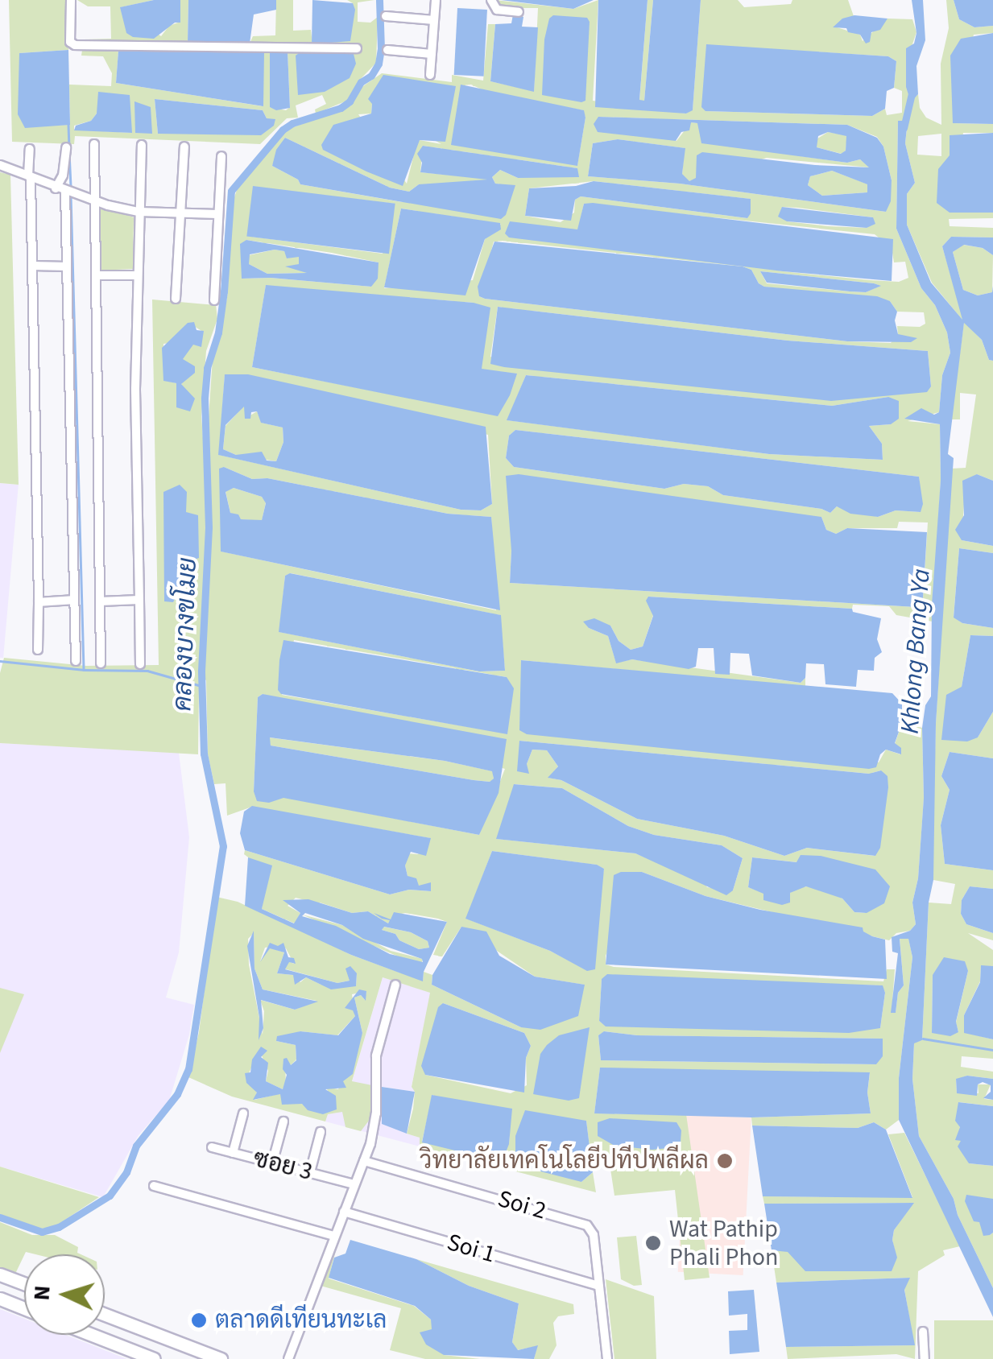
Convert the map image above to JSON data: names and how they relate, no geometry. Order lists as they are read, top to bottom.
{
  "streets": {
    "street": ["ซอย 3", "Soi 2", "Soi 1"]
  },
  "crossings": [
    ["Soi 2", "Soi 1"]
  ],
  "water": ["คลองบางขโมย", "Khlong Bang Ya"],
  "places": ["วิทยาลัยเทคโนโลยีปทีปพลีผล", "Wat Pathip Phali Phon", "ตลาดดีเทียนทะเล"],
  "north": "left"
}
